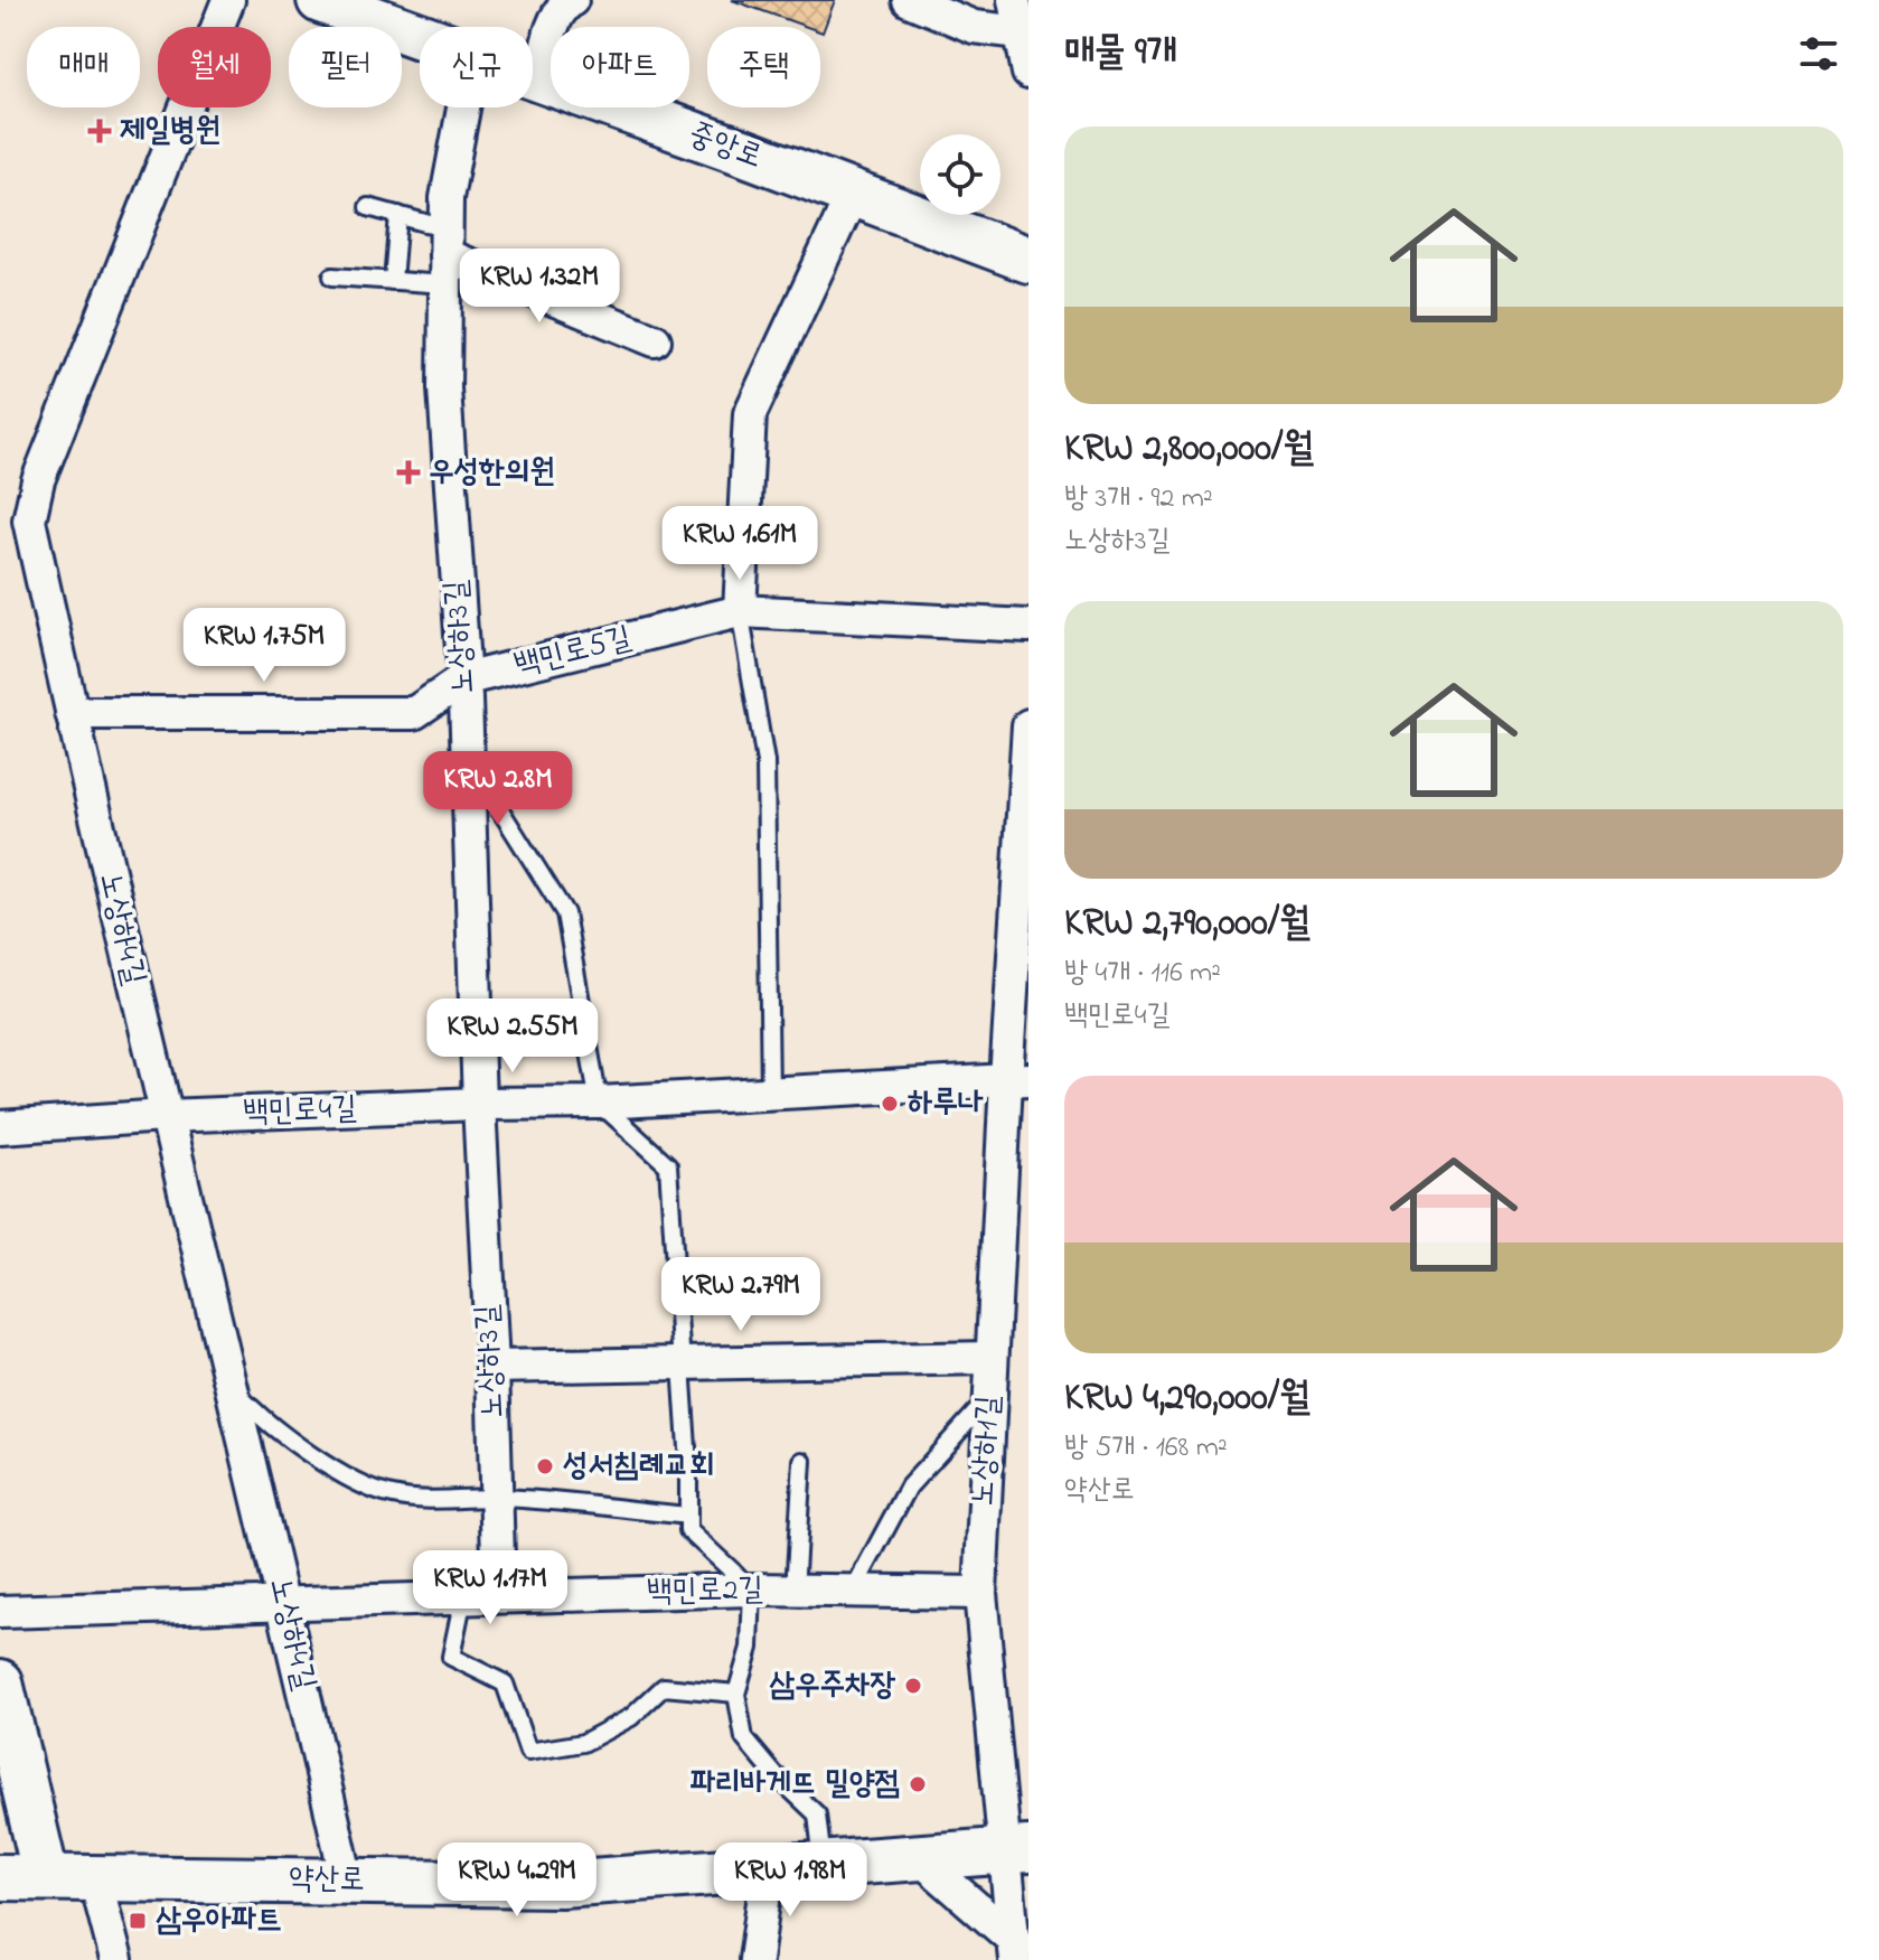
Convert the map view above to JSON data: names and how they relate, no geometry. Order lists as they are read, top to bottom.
{
  "streets": {
    "street": [
      "중앙로",
      "노상하3길",
      "백민로5길",
      "노상하4길",
      "백민로4길",
      "노상하1길",
      "백민로2길",
      "약산로"
    ]
  },
  "crossings": [
    ["노상하3길", "백민로5길"],
    ["노상하3길", "백민로4길"],
    ["노상하3길", "백민로2길"],
    ["백민로5길", "노상하4길"],
    ["노상하4길", "백민로4길"],
    ["노상하4길", "백민로2길"],
    ["노상하4길", "약산로"],
    ["백민로4길", "노상하1길"],
    ["노상하1길", "백민로2길"],
    ["노상하1길", "약산로"]
  ],
  "places": {
    "health": ["제일병원", "우성한의원"],
    "other": [
      "하루나",
      "성서침례교회",
      "삼우주차장",
      "파리바게뜨 밀양점"
    ],
    "transit": ["삼우아파트"]
  },
  "page": {
    "heading": "매물 9개",
    "chip": [
      "매매",
      "월세",
      "필터",
      "신규",
      "아파트",
      "주택"
    ],
    "list": [
      {
        "name": "KRW 2,800,000/월",
        "note": "방 3개 · 92 m² · 노상하3길"
      },
      {
        "name": "KRW 2,790,000/월",
        "note": "방 4개 · 116 m² · 백민로4길"
      },
      {
        "name": "KRW 4,290,000/월",
        "note": "방 5개 · 168 m² · 약산로"
      }
    ],
    "price": [
      "KRW 1.32M",
      "KRW 1.61M",
      "KRW 1.75M",
      "KRW 2.8M",
      "KRW 2.55M",
      "KRW 2.79M",
      "KRW 1.17M",
      "KRW 4.29M",
      "KRW 1.98M"
    ]
  }
}
